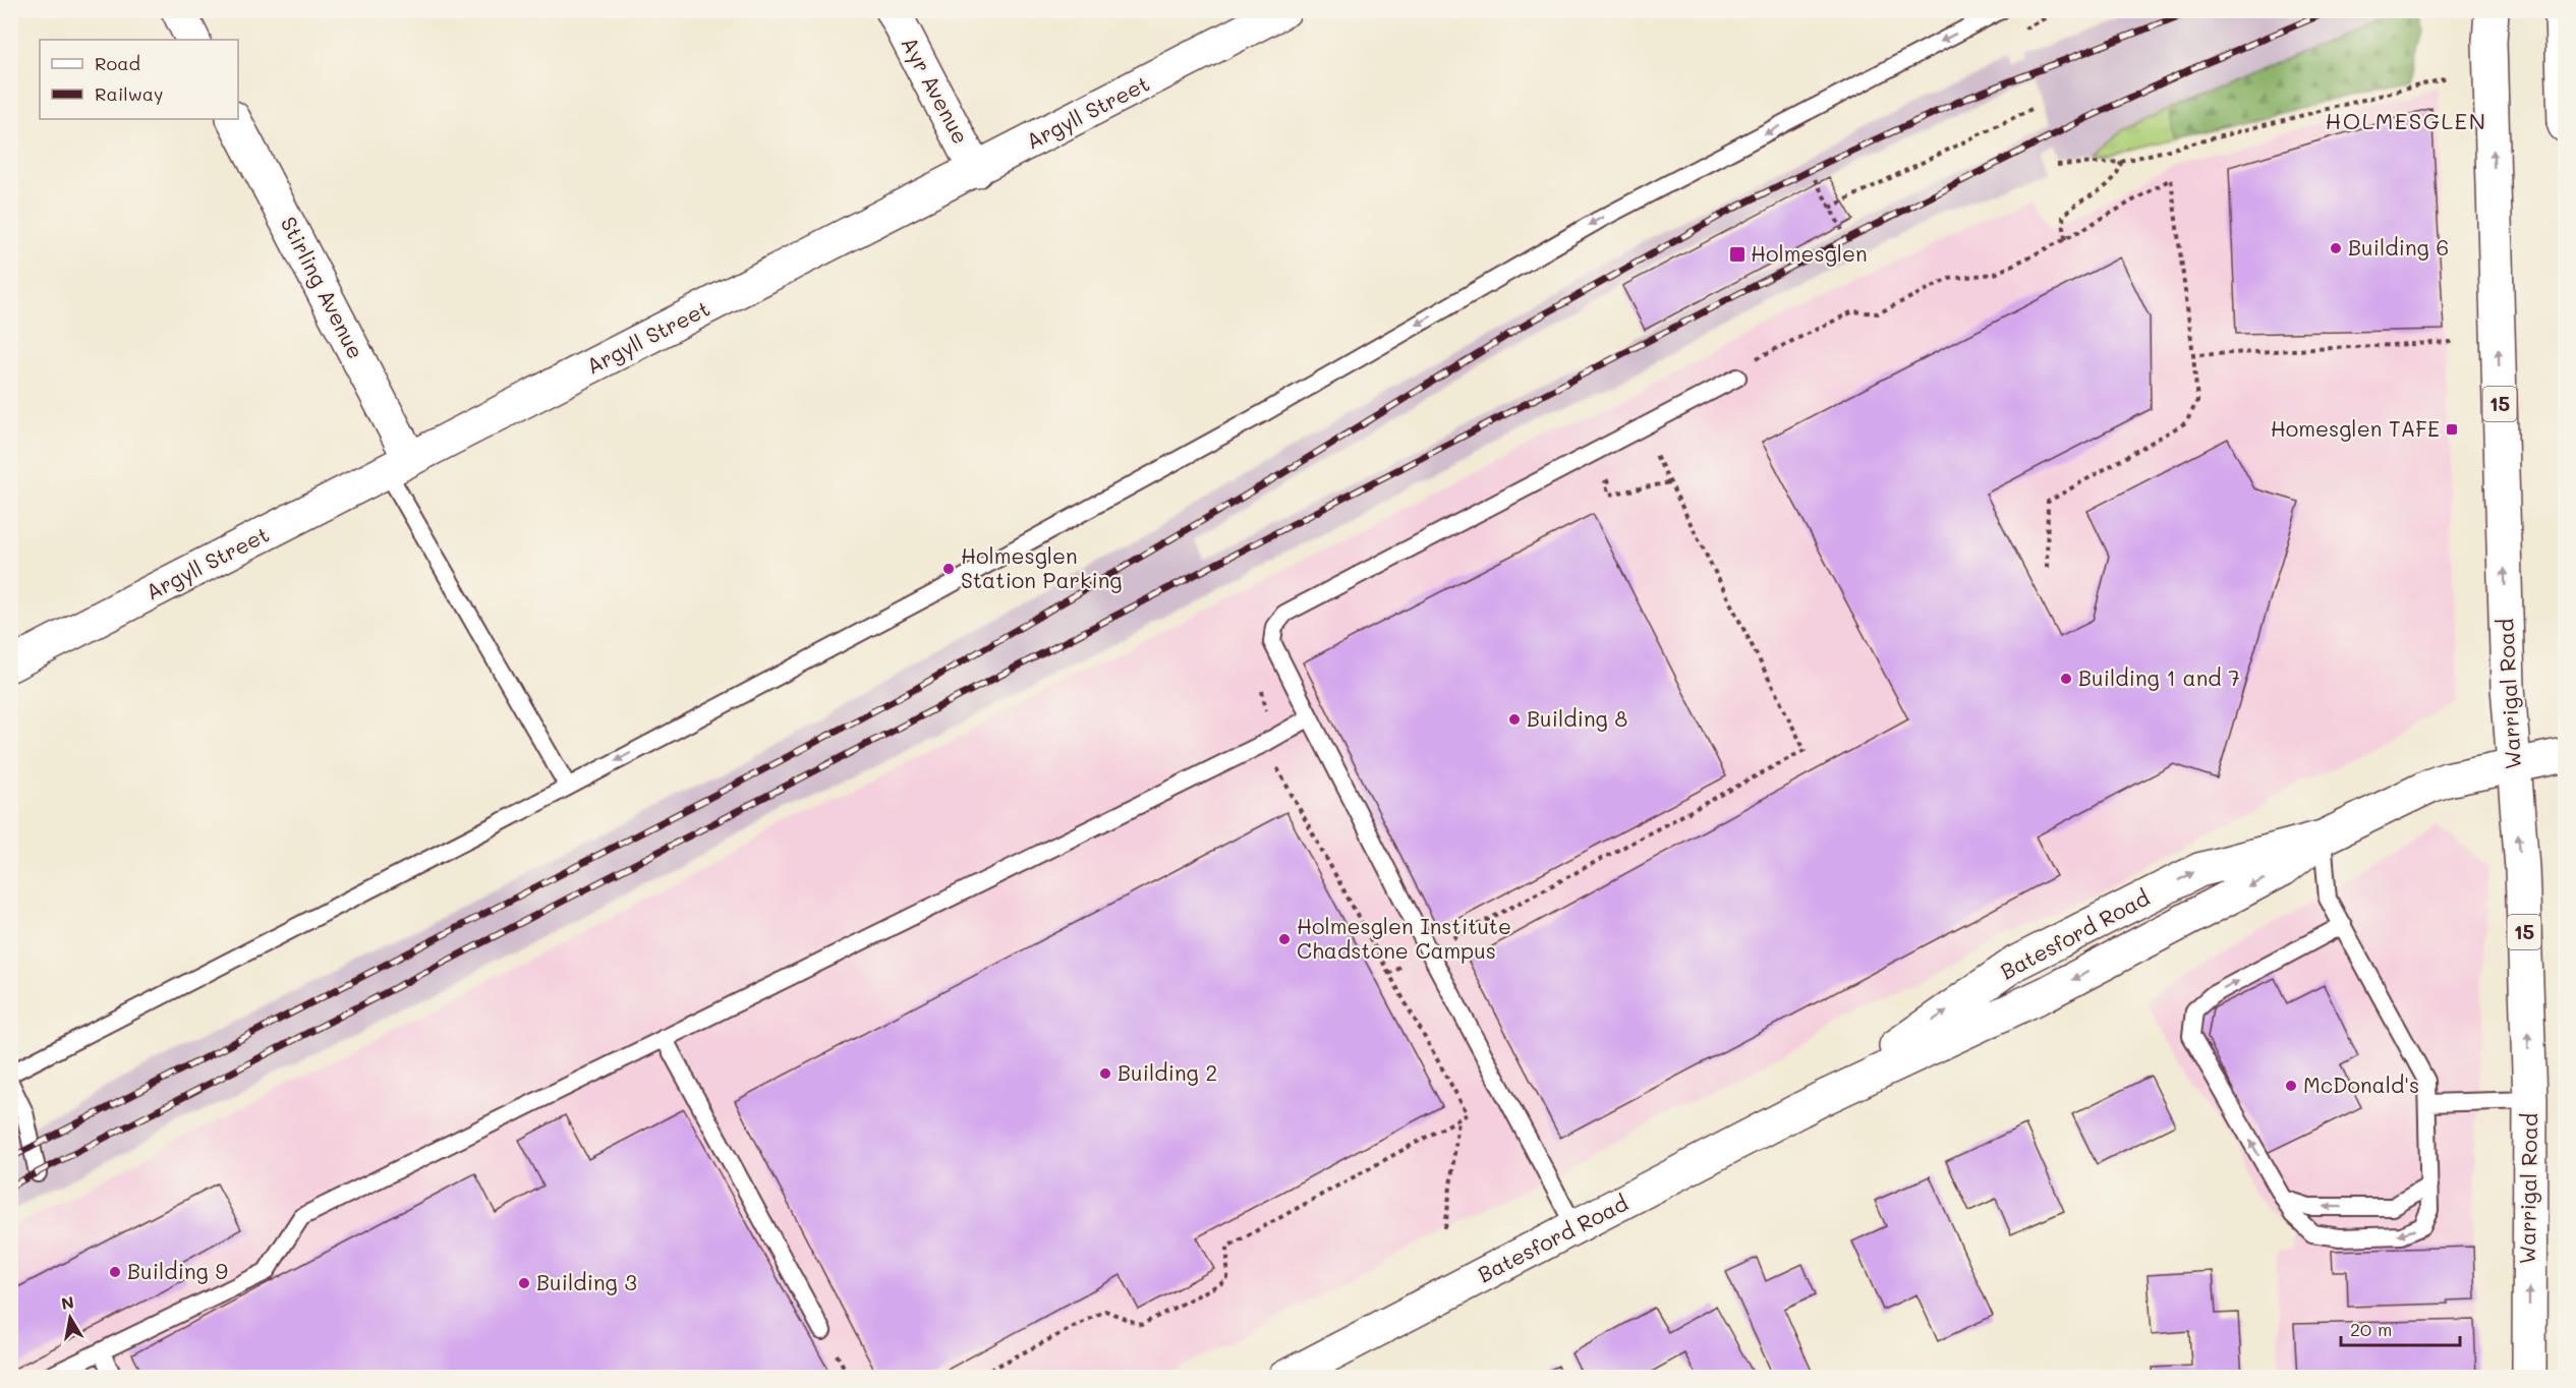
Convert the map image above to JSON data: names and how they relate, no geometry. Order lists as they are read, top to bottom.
{
  "streets": {
    "main road": [
      "Ayr Avenue",
      "Argyll Street",
      "Stirling Avenue",
      "15",
      "Warrigal Road",
      "Batesford Road"
    ]
  },
  "crossings": [
    ["Ayr Avenue", "Argyll Street"],
    ["Argyll Street", "Stirling Avenue"],
    ["Warrigal Road", "Batesford Road"]
  ],
  "one_way": ["Warrigal Road"],
  "districts": ["HOLMESGLEN"],
  "places": {
    "other": [
      "Building 6",
      "Holmesglen Station Parking",
      "Building 1 and 7",
      "Building 8",
      "Holmesglen Institute Chadstone Campus",
      "Building 2",
      "McDonald's",
      "Building 9",
      "Building 3"
    ],
    "transit": ["Holmesglen", "Homesglen TAFE"]
  },
  "legend": ["Road", "Railway"],
  "scale_bar": "20 m",
  "north": "top"
}
